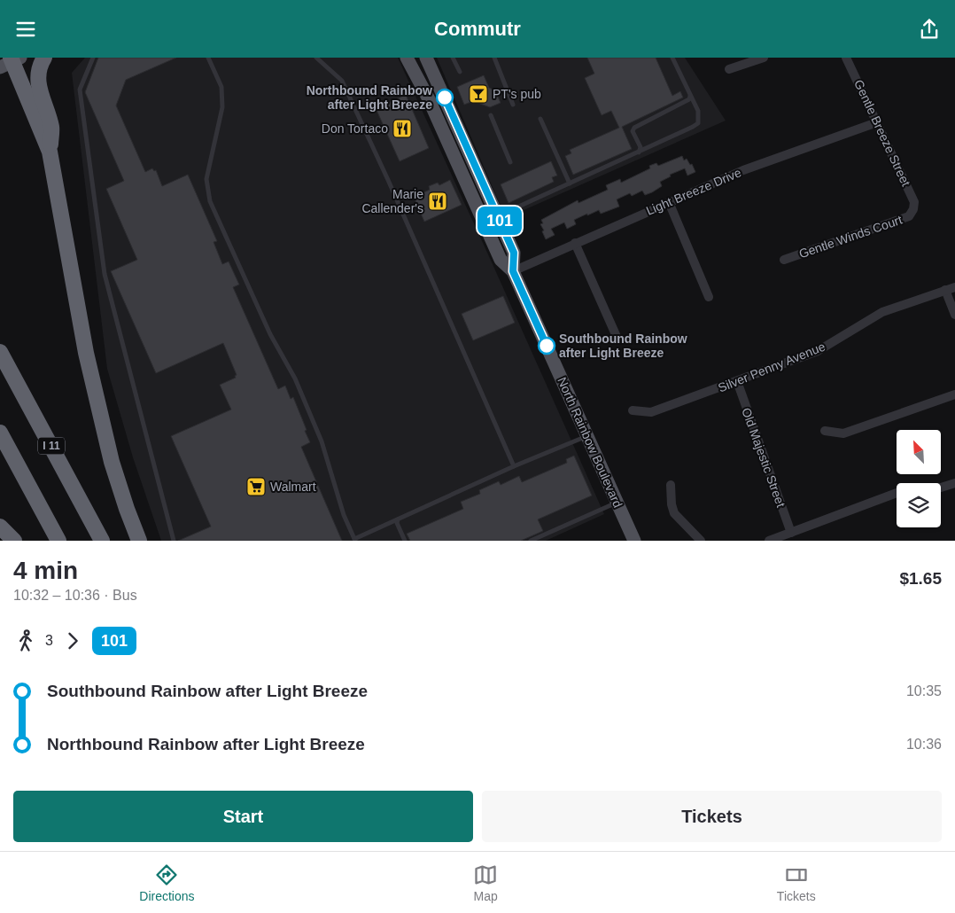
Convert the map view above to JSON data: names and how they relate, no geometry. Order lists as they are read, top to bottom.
{
  "streets": {
    "highway": ["I 11"],
    "main road": ["North Rainbow Boulevard"],
    "street": [
      "Gentle Breeze Street",
      "Light Breeze Drive",
      "Gentle Winds Court",
      "Silver Penny Avenue",
      "Old Majestic Street"
    ]
  },
  "crossings": [
    ["Gentle Breeze Street", "Light Breeze Drive"],
    ["Gentle Breeze Street", "Gentle Winds Court"],
    ["Light Breeze Drive", "North Rainbow Boulevard"],
    ["Silver Penny Avenue", "Old Majestic Street"]
  ],
  "places": {
    "bar": ["PT's pub"],
    "other": ["Northbound Rainbow after Light Breeze", "Southbound Rainbow after Light Breeze"],
    "restaurant": ["Don Tortaco", "Marie Callender's"],
    "supermarket": ["Walmart"]
  },
  "lines": ["bus line 101"],
  "north": "top left",
  "page": {
    "header": "Commutr",
    "on_map": "101",
    "heading": ["4 min", "10:32 – 10:36 · Bus", "$1.65"],
    "legs": ["3", "101"],
    "list": [
      {
        "name": "Southbound Rainbow after Light Breeze",
        "value": "10:35"
      },
      {
        "name": "Northbound Rainbow after Light Breeze",
        "value": "10:36"
      }
    ],
    "buttons": ["Start", "Tickets"],
    "tabs": ["Directions", "Map", "Tickets"]
  }
}
